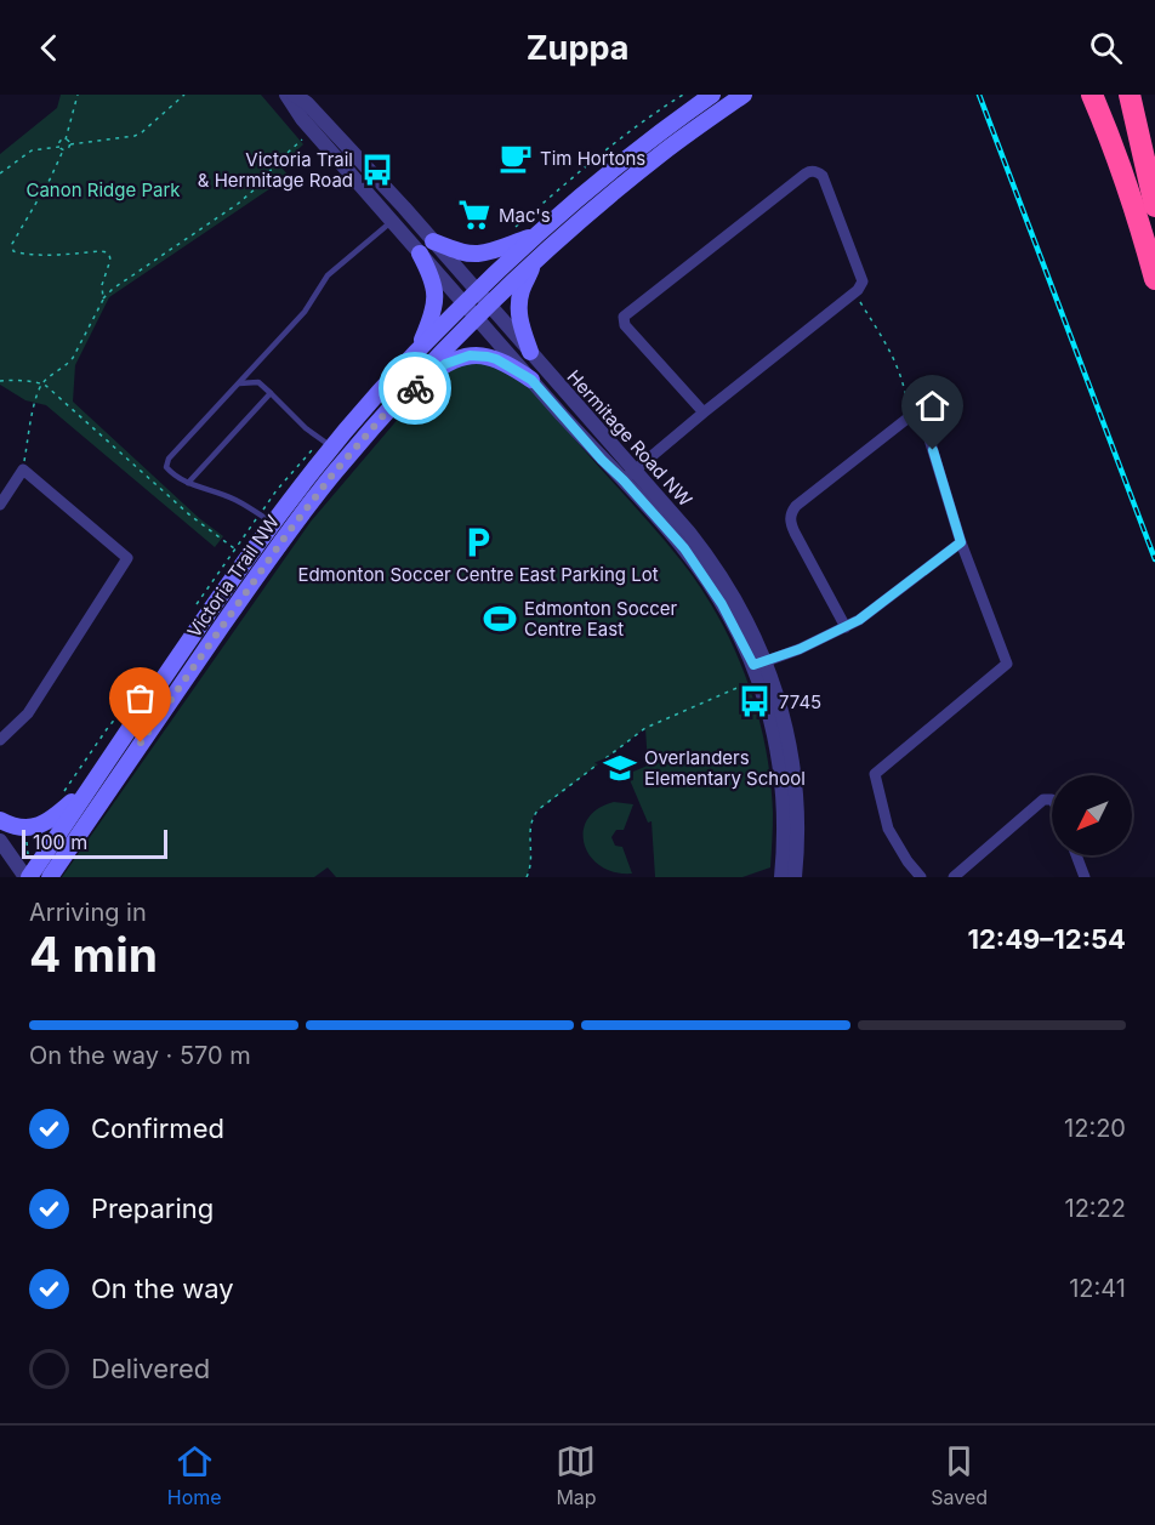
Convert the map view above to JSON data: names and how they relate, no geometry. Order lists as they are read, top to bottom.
{
  "streets": {
    "main road": ["Victoria Trail NW"],
    "street": ["Hermitage Road NW"]
  },
  "crossings": [
    ["Hermitage Road NW", "Victoria Trail NW"]
  ],
  "parks": ["Canon Ridge Park"],
  "places": {
    "cafe": ["Tim Hortons"],
    "bus stop": ["Victoria Trail & Hermitage Road", "7745"],
    "supermarket": ["Mac's"],
    "parking": ["Edmonton Soccer Centre East Parking Lot"],
    "sports": ["Edmonton Soccer Centre East"],
    "school or university": ["Overlanders Elementary School"]
  },
  "scale_bar": "100 m",
  "north": "bottom left",
  "page": {
    "header": "Zuppa",
    "scale": "100 m",
    "heading": ["4 min", "Arriving in", "12:49–12:54"],
    "bar": "On the way · 570 m",
    "list": [
      ["Confirmed", "12:20"],
      ["Preparing", "12:22"],
      ["On the way", "12:41"],
      "Delivered"
    ],
    "tabs": ["Home", "Map", "Saved"]
  }
}
